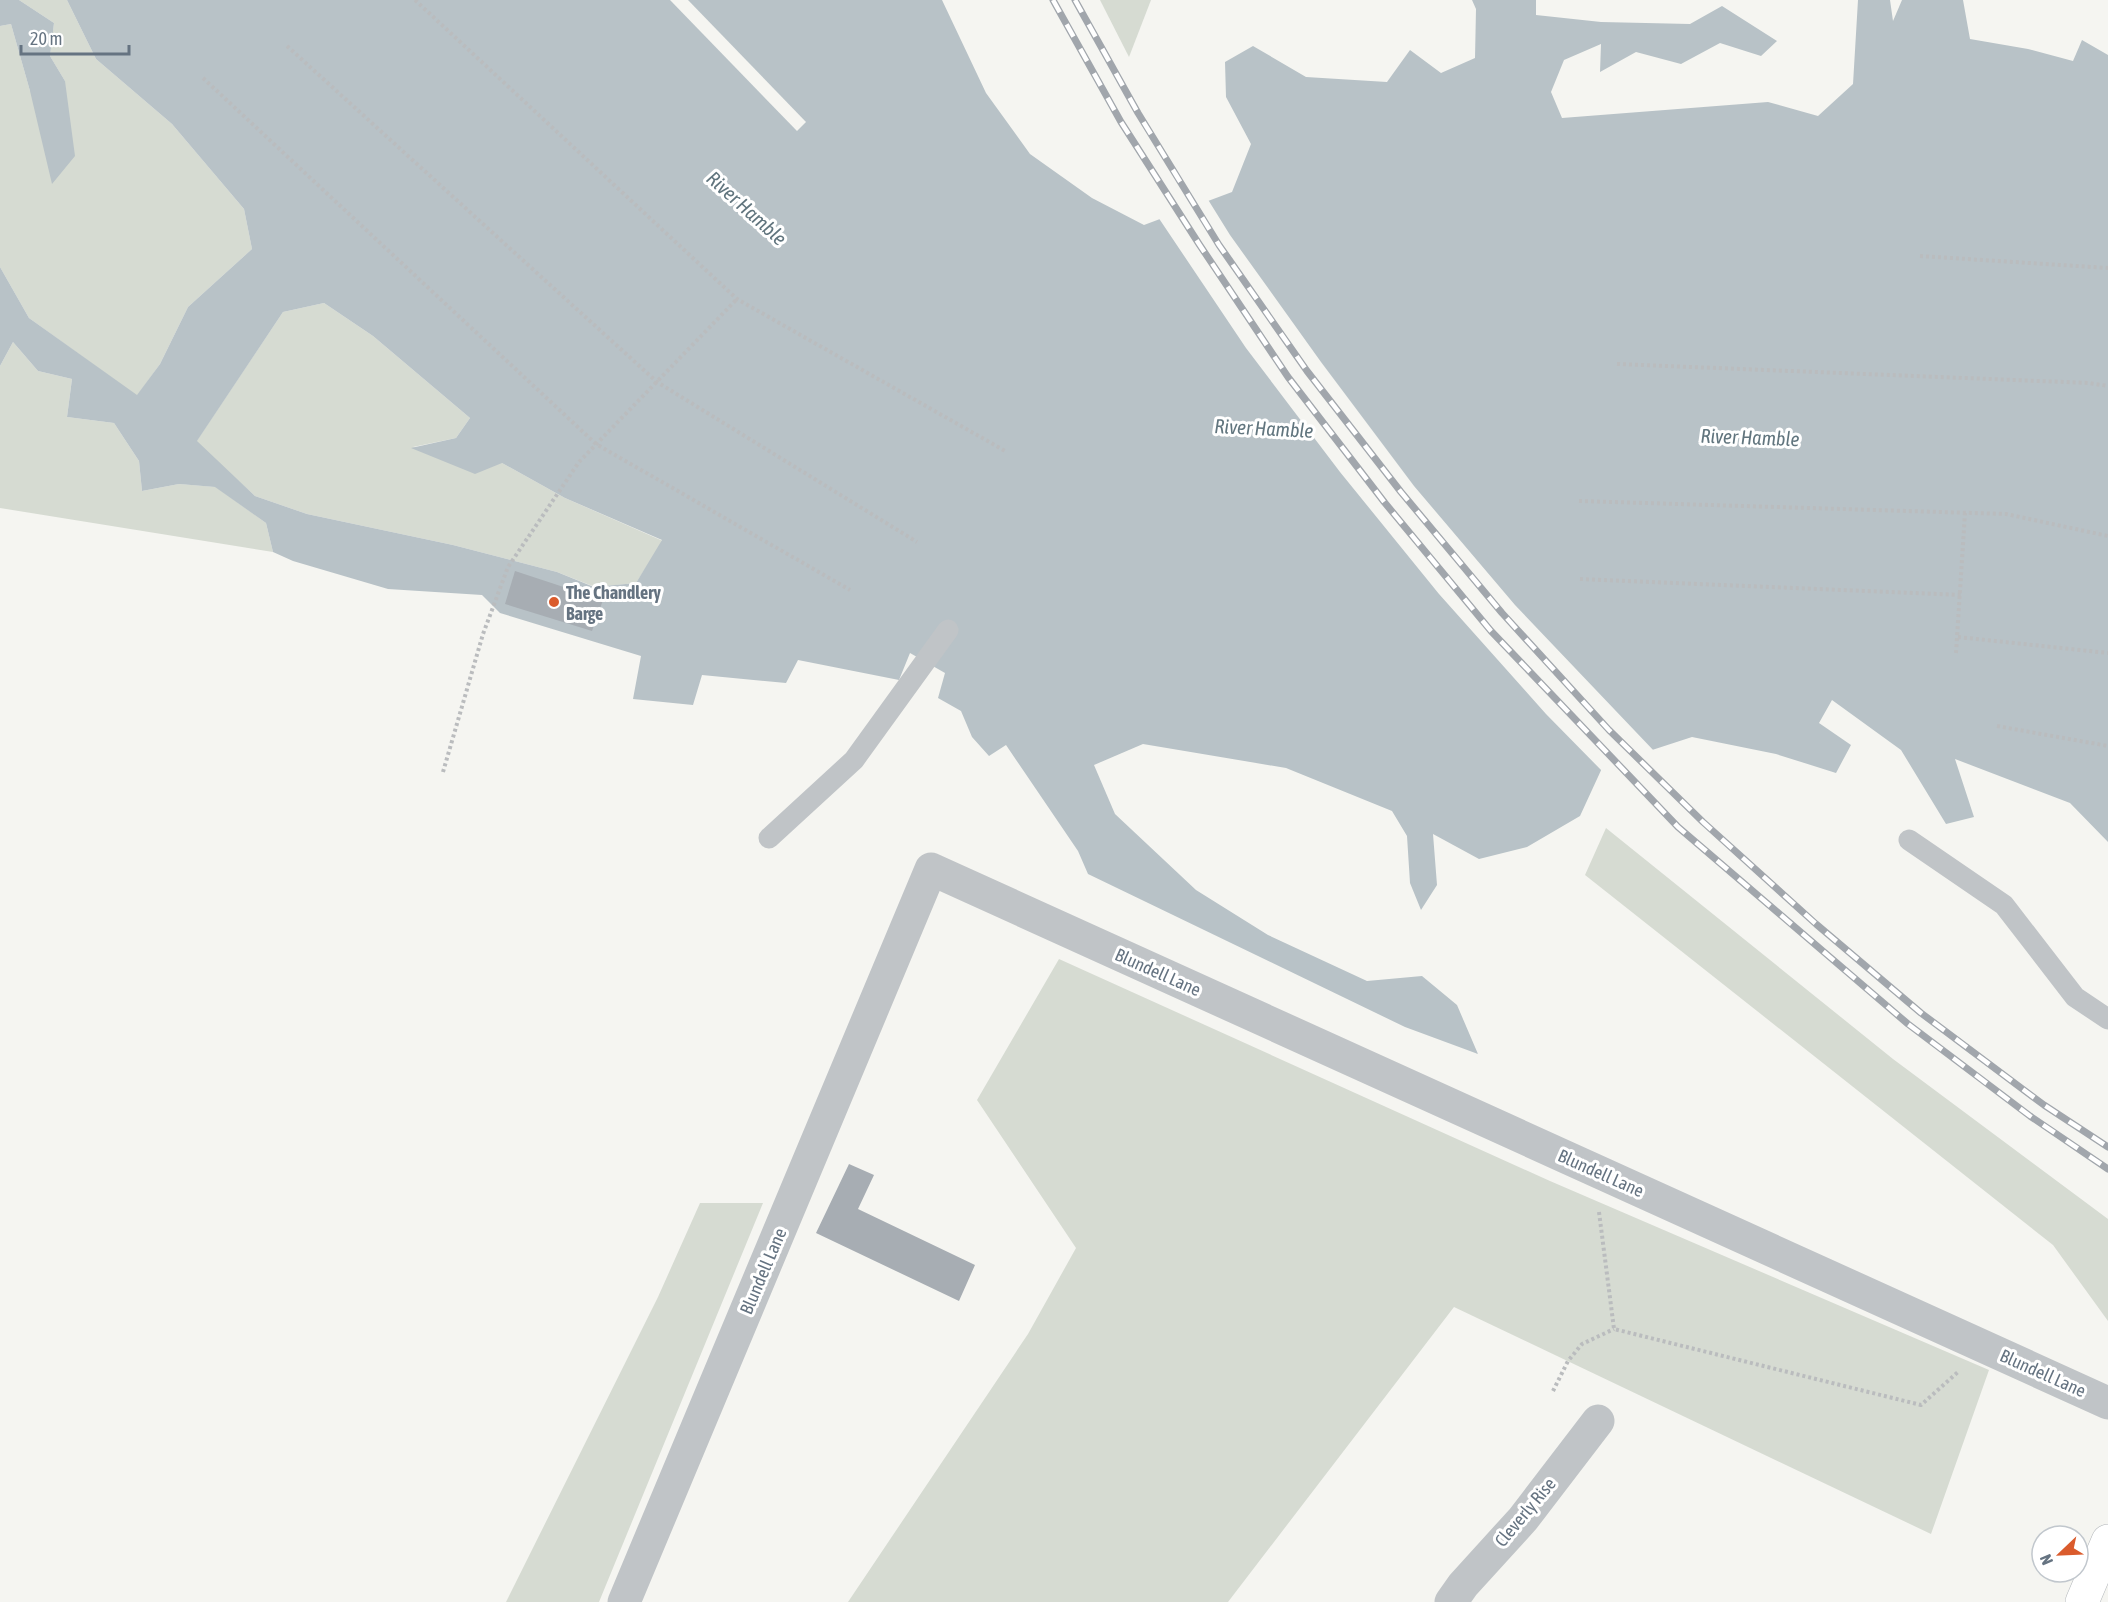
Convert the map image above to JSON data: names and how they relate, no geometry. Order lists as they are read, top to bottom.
{
  "streets": {
    "street": ["Blundell Lane", "Cleverly Rise"]
  },
  "water": ["River Hamble"],
  "places": ["The Chandlery Barge"],
  "scale_bar": "20 m",
  "north": "bottom left"
}
